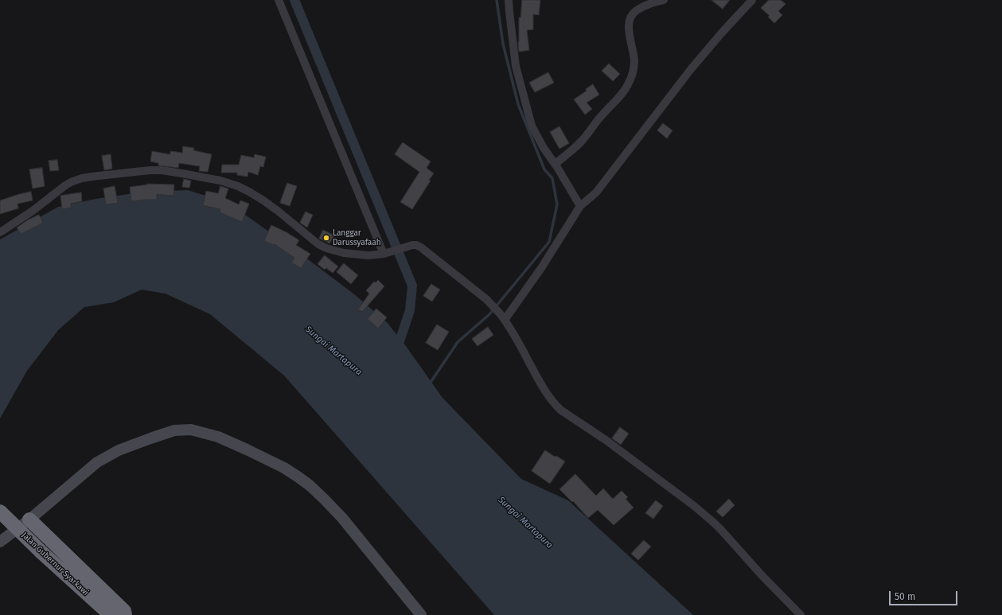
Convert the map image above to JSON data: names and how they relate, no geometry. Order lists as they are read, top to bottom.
{
  "streets": {
    "highway": ["Jalan Gubernur Syarkawi"]
  },
  "water": ["Sungai Martapura"],
  "places": ["Langgar Darussyafaah"],
  "scale_bar": "50 m"
}
